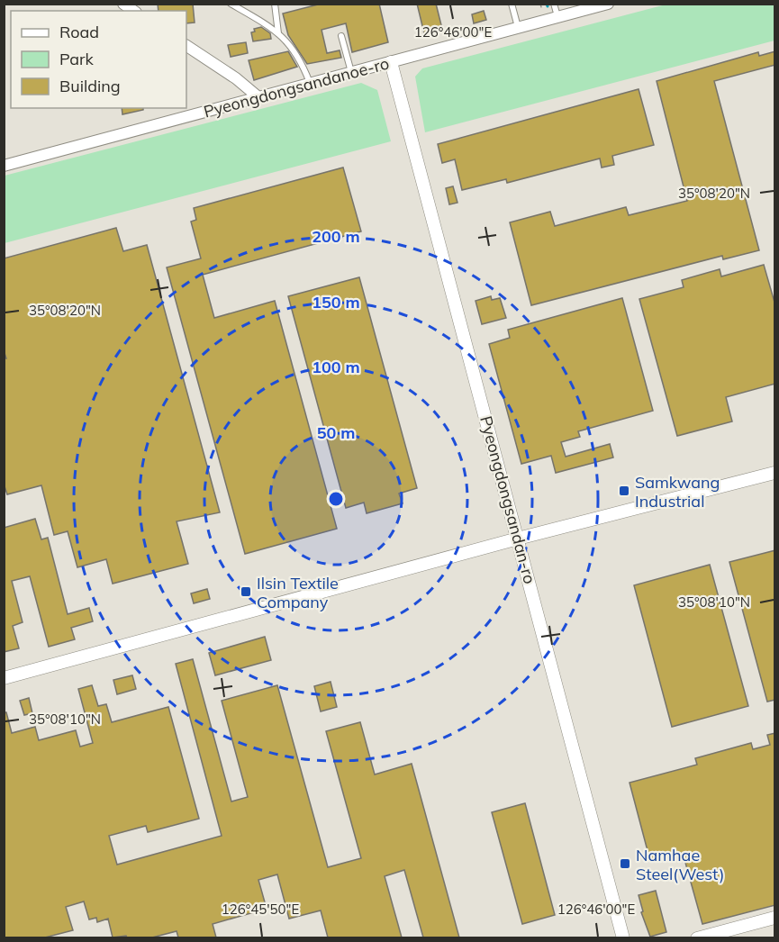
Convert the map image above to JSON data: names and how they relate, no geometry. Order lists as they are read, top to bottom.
{
  "streets": {
    "street": ["Pyeongdongsandanoe-ro", "Pyeongdongsandan-ro"]
  },
  "crossings": [
    ["Pyeongdongsandanoe-ro", "Pyeongdongsandan-ro"]
  ],
  "places": {
    "transit": ["Samkwang Industrial", "Ilsin Textile Company", "Namhae Steel(West)"]
  },
  "legend": ["Road", "Park", "Building"],
  "coordinates": [
    "126°46'00\"E",
    "35°08'20\"N",
    "35°08'10\"N",
    "126°45'50\"E"
  ],
  "rings": [
    "200 m",
    "150 m",
    "100 m",
    "50 m"
  ]
}
